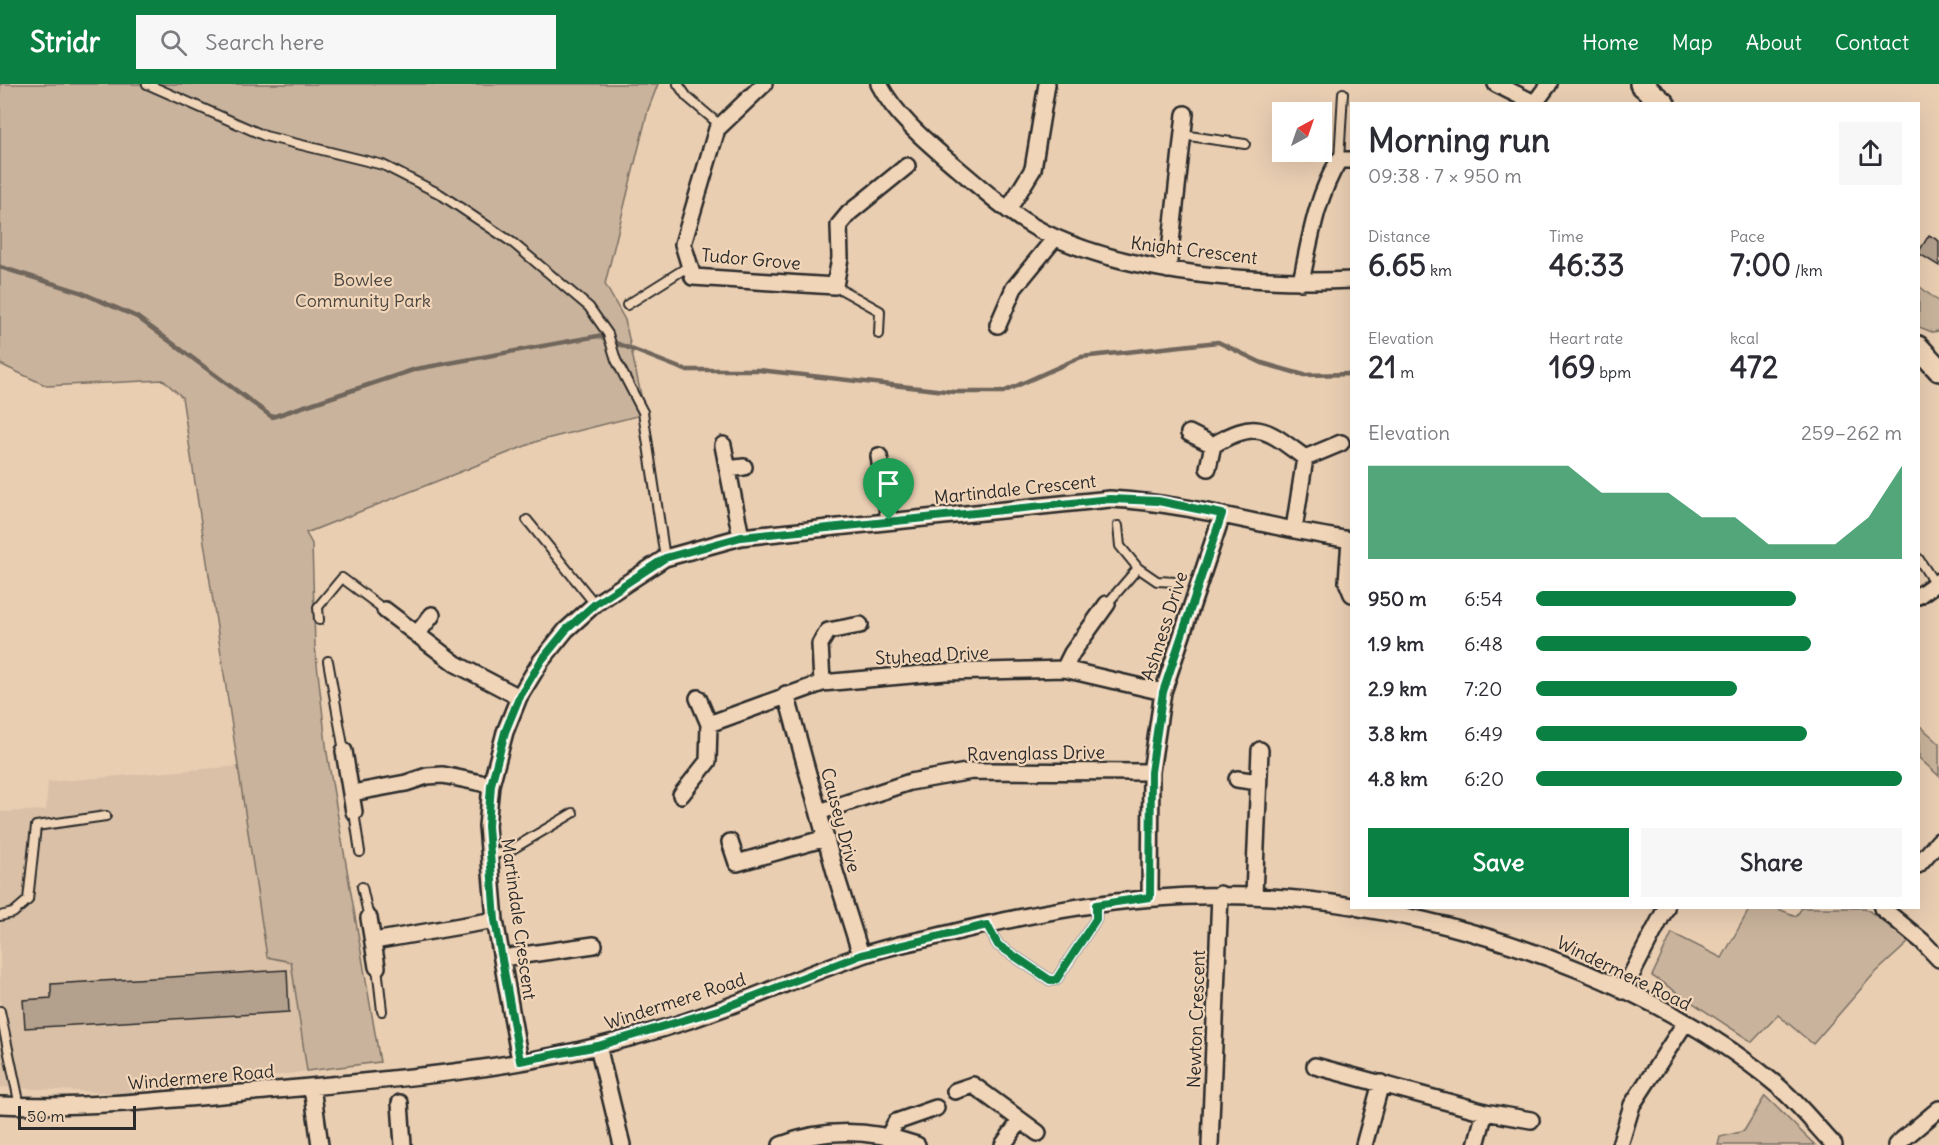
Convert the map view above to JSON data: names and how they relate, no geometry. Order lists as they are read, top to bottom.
{
  "streets": {
    "street": [
      "Knight Crescent",
      "Tudor Grove",
      "Martindale Crescent",
      "Ashness Drive",
      "Styhead Drive",
      "Ravenglass Drive",
      "Causey Drive",
      "Windermere Road",
      "Newton Crescent"
    ]
  },
  "crossings": [
    ["Martindale Crescent", "Ashness Drive"],
    ["Martindale Crescent", "Windermere Road"],
    ["Ashness Drive", "Styhead Drive"],
    ["Ashness Drive", "Ravenglass Drive"],
    ["Ashness Drive", "Windermere Road"],
    ["Styhead Drive", "Causey Drive"],
    ["Ravenglass Drive", "Causey Drive"],
    ["Causey Drive", "Windermere Road"],
    ["Windermere Road", "Newton Crescent"]
  ],
  "parks": ["Bowlee Community Park"],
  "scale_bar": "50 m",
  "north": "top right",
  "page": {
    "header": "Stridr",
    "search": "Search here",
    "nav": [
      "Home",
      "Map",
      "About",
      "Contact"
    ],
    "heading": ["Morning run", "09:38 · 7 × 950 m"],
    "stats": [
      ["Distance", "6.65 km"],
      ["Time", "46:33"],
      ["Pace", "7:00 /km"],
      ["Elevation", "21 m"],
      ["Heart rate", "169 bpm"],
      ["kcal", "472"]
    ],
    "chart": ["Elevation", "259–262 m"],
    "list": [
      {
        "name": "950 m",
        "note": "6:54"
      },
      {
        "name": "1.9 km",
        "note": "6:48"
      },
      {
        "name": "2.9 km",
        "note": "7:20"
      },
      {
        "name": "3.8 km",
        "note": "6:49"
      },
      {
        "name": "4.8 km",
        "note": "6:20"
      }
    ],
    "buttons": ["Save", "Share"],
    "scale": "50 m"
  }
}
